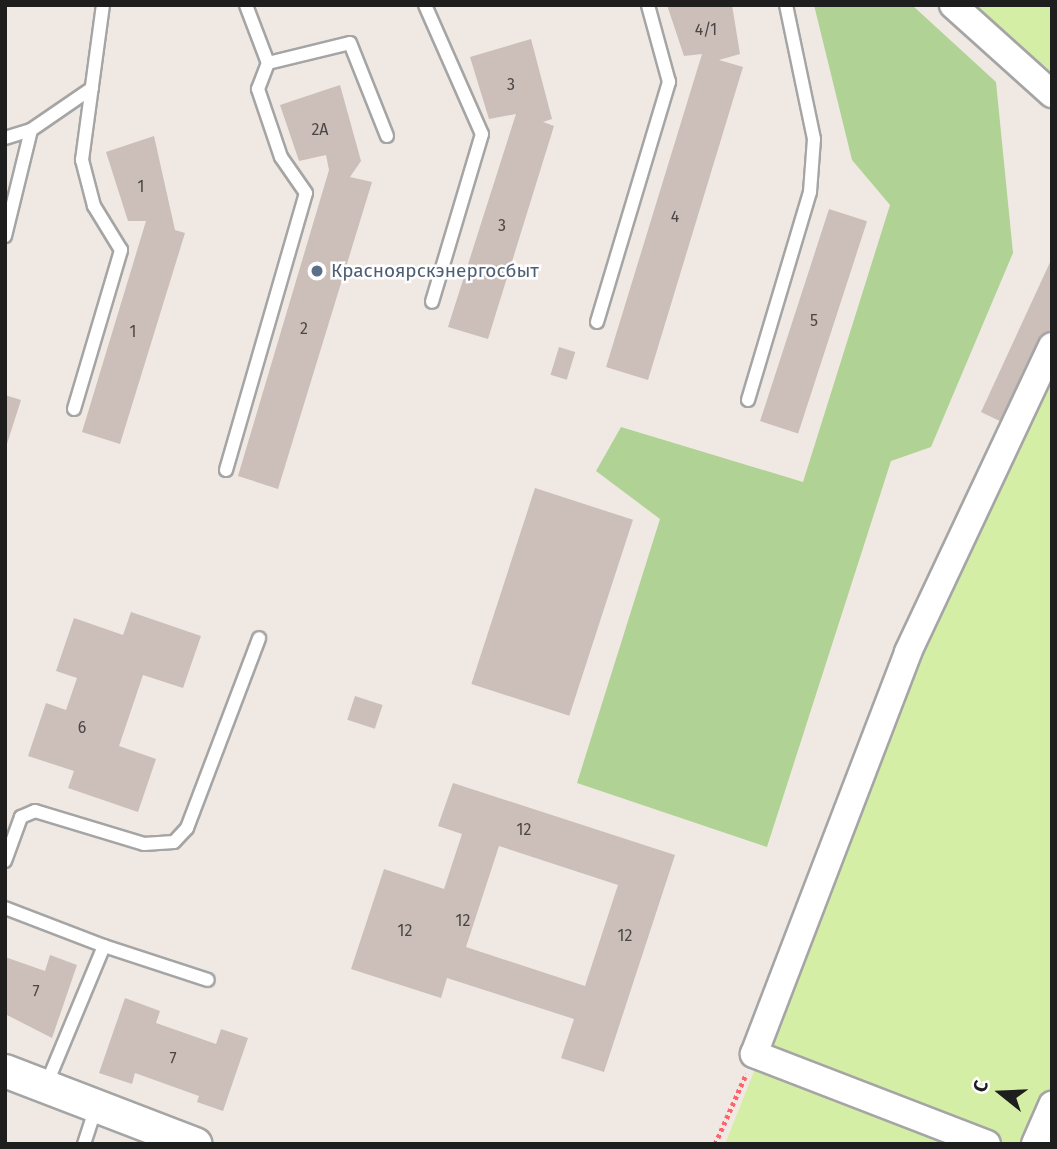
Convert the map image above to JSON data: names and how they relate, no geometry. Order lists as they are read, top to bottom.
{
  "places": ["Красноярскэнергосбыт"],
  "house_numbers": [
    "4/1",
    "3",
    "2А",
    "1",
    "4",
    "3",
    "5",
    "2",
    "1",
    "6",
    "12",
    "12",
    "12",
    "12",
    "7",
    "7"
  ],
  "north": "left"
}
